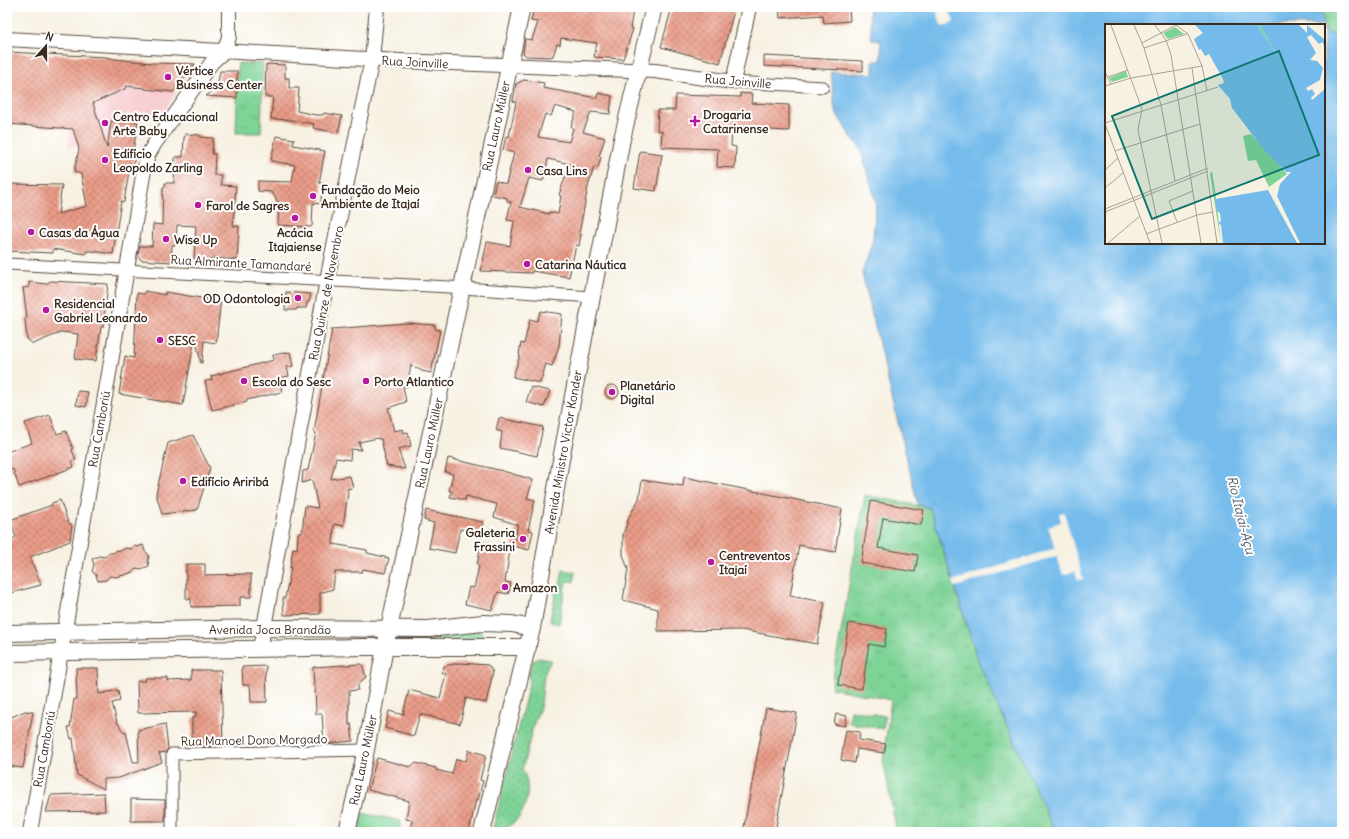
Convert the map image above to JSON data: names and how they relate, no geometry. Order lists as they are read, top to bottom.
{
  "streets": {
    "main road": ["Rua Lauro Müller", "Avenida Ministro Victor Konder", "Avenida Joca Brandão"],
    "street": [
      "Rua Joinville",
      "Rua Almirante Tamandaré",
      "Rua Quinze de Novembro",
      "Rua Camboriú",
      "Rua Manoel Dono Morgado"
    ]
  },
  "crossings": [
    ["Rua Joinville", "Rua Lauro Müller"],
    ["Rua Joinville", "Rua Quinze de Novembro"],
    ["Rua Joinville", "Rua Camboriú"],
    ["Rua Joinville", "Avenida Ministro Victor Konder"],
    ["Rua Lauro Müller", "Rua Almirante Tamandaré"],
    ["Rua Lauro Müller", "Avenida Joca Brandão"],
    ["Rua Lauro Müller", "Rua Manoel Dono Morgado"],
    ["Rua Almirante Tamandaré", "Rua Quinze de Novembro"],
    ["Rua Almirante Tamandaré", "Rua Camboriú"],
    ["Rua Almirante Tamandaré", "Avenida Ministro Victor Konder"],
    ["Rua Quinze de Novembro", "Avenida Joca Brandão"],
    ["Rua Camboriú", "Avenida Joca Brandão"],
    ["Avenida Ministro Victor Konder", "Avenida Joca Brandão"]
  ],
  "water": ["Rio Itajaí-Açu"],
  "places": {
    "other": [
      "Vértice Business Center",
      "Centro Educacional Arte Baby",
      "Edifício Leopoldo Zarling",
      "Casa Lins",
      "Fundação do Meio Ambiente de Itajaí",
      "Farol de Sagres",
      "Acácia Itajaiense",
      "Casas da Água",
      "Wise Up",
      "Catarina Náutica",
      "OD Odontologia",
      "Residencial Gabriel Leonardo",
      "SESC",
      "Escola do Sesc",
      "Porto Atlantico",
      "Planetário Digital",
      "Edifício Ariribá",
      "Galeteria Frassini",
      "Centreventos Itajaí",
      "Amazon"
    ],
    "health": ["Drogaria Catarinense"]
  },
  "north": "top"
}
